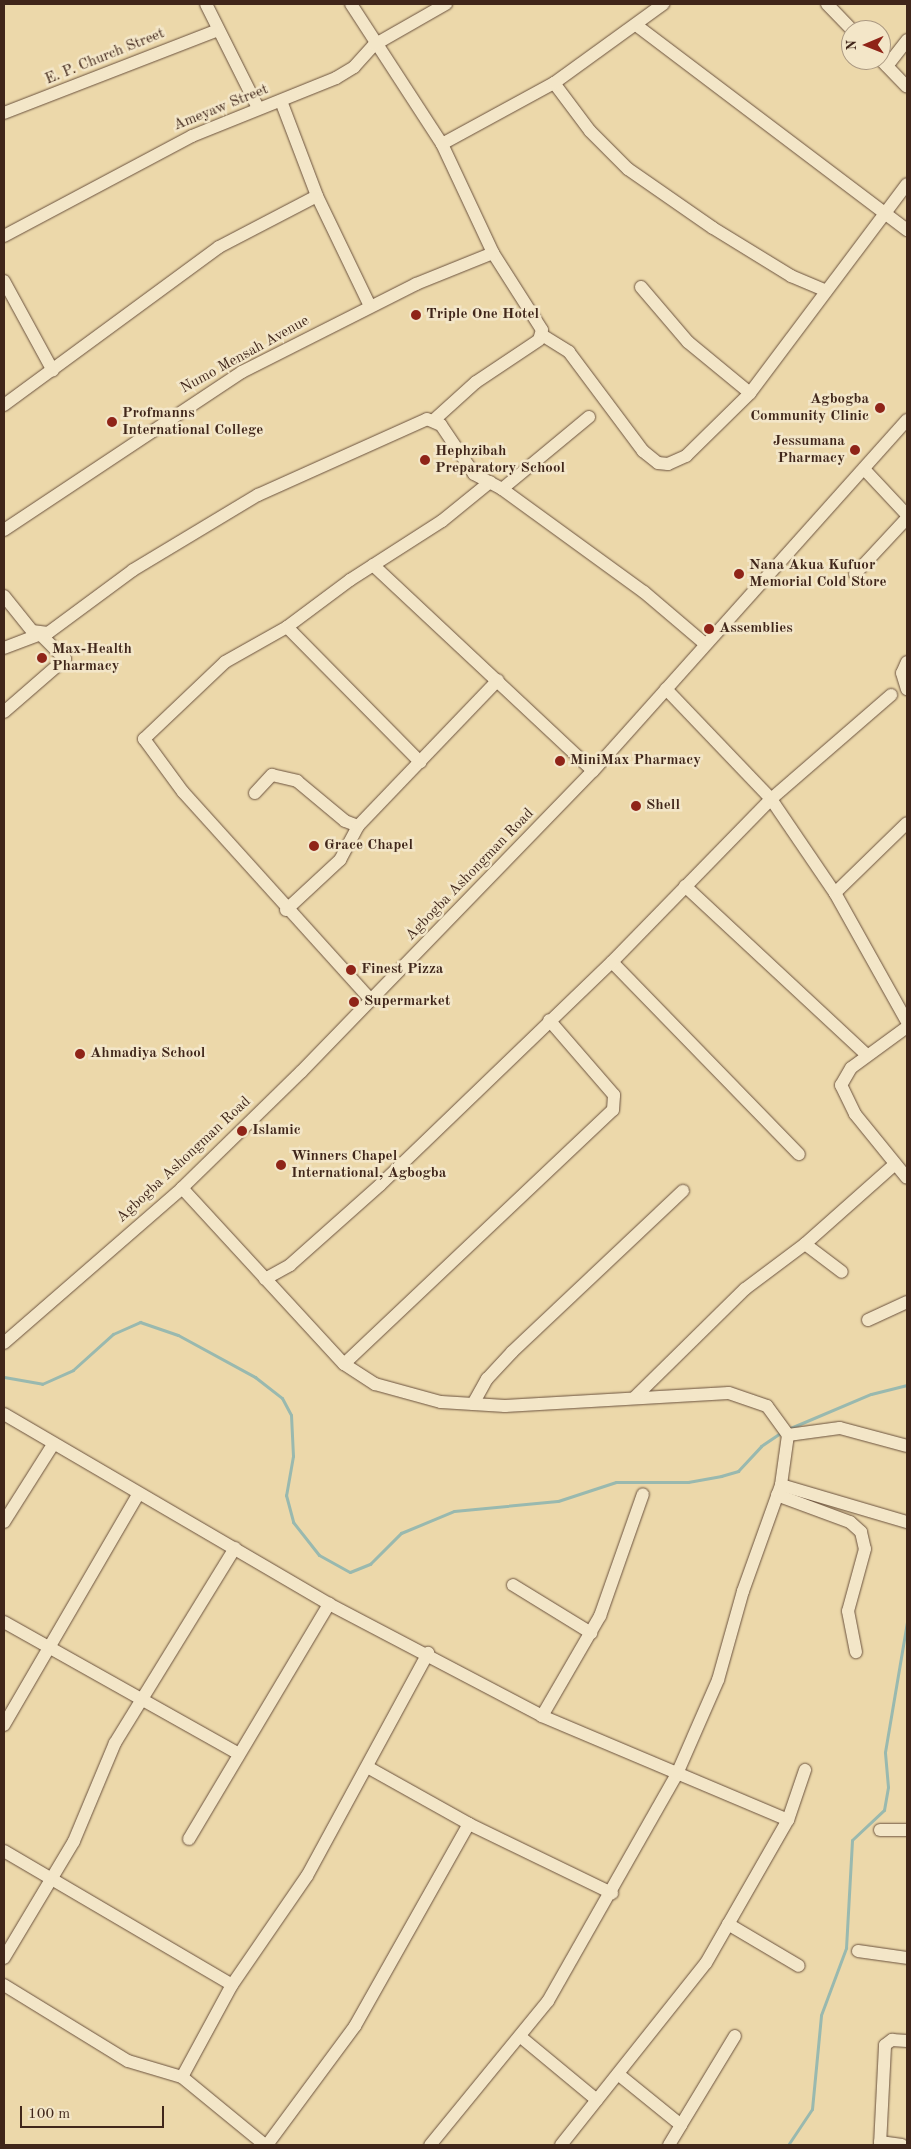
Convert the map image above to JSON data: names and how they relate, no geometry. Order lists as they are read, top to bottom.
{
  "streets": {
    "street": [
      "E. P. Church Street",
      "Ameyaw Street",
      "Numo Mensah Avenue",
      "Agbogba Ashongman Road"
    ]
  },
  "places": [
    "Triple One Hotel",
    "Agbogba Community Clinic",
    "Profmanns International College",
    "Jessumana Pharmacy",
    "Hephzibah Preparatory School",
    "Nana Akua Kufuor Memorial Cold Store",
    "Assemblies",
    "Max-Health Pharmacy",
    "MiniMax Pharmacy",
    "Shell",
    "Grace Chapel",
    "Finest Pizza",
    "Supermarket",
    "Ahmadiya School",
    "Islamic",
    "Winners Chapel International, Agbogba"
  ],
  "scale_bar": "100 m",
  "north": "left"
}
